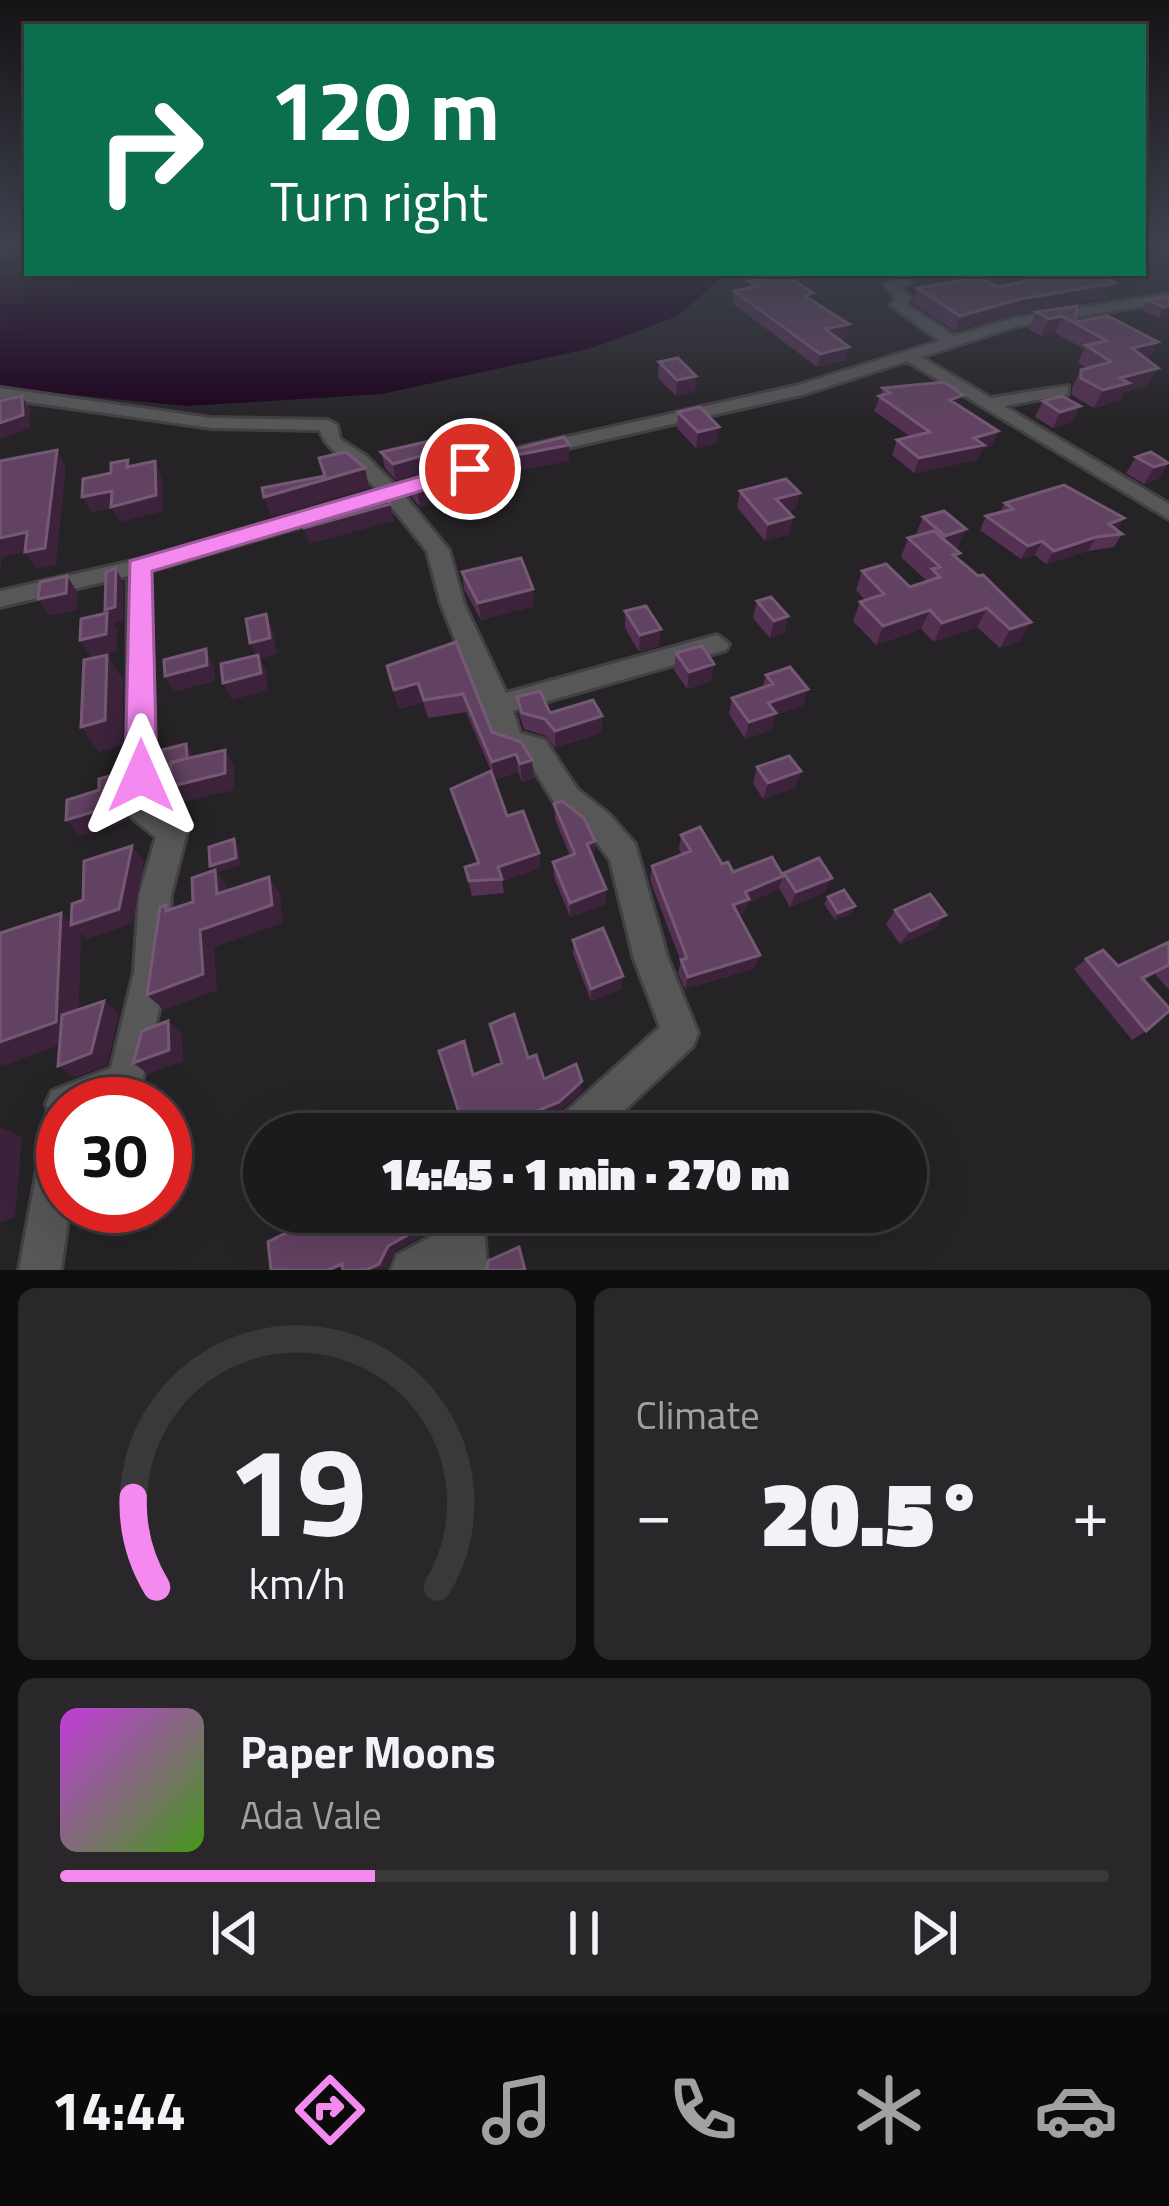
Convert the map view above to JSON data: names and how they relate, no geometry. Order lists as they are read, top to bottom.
{
  "page": {
    "turn": ["120 m", "Turn right"],
    "limit": "30",
    "trip": "14:45 · 1 min · 270 m",
    "tile": "Climate",
    "heat": ["−", "20.5°", "+"],
    "song": ["Paper Moons", "Ada Vale"],
    "tabs": "14:44",
    "gauge": ["19", "km/h"]
  }
}
